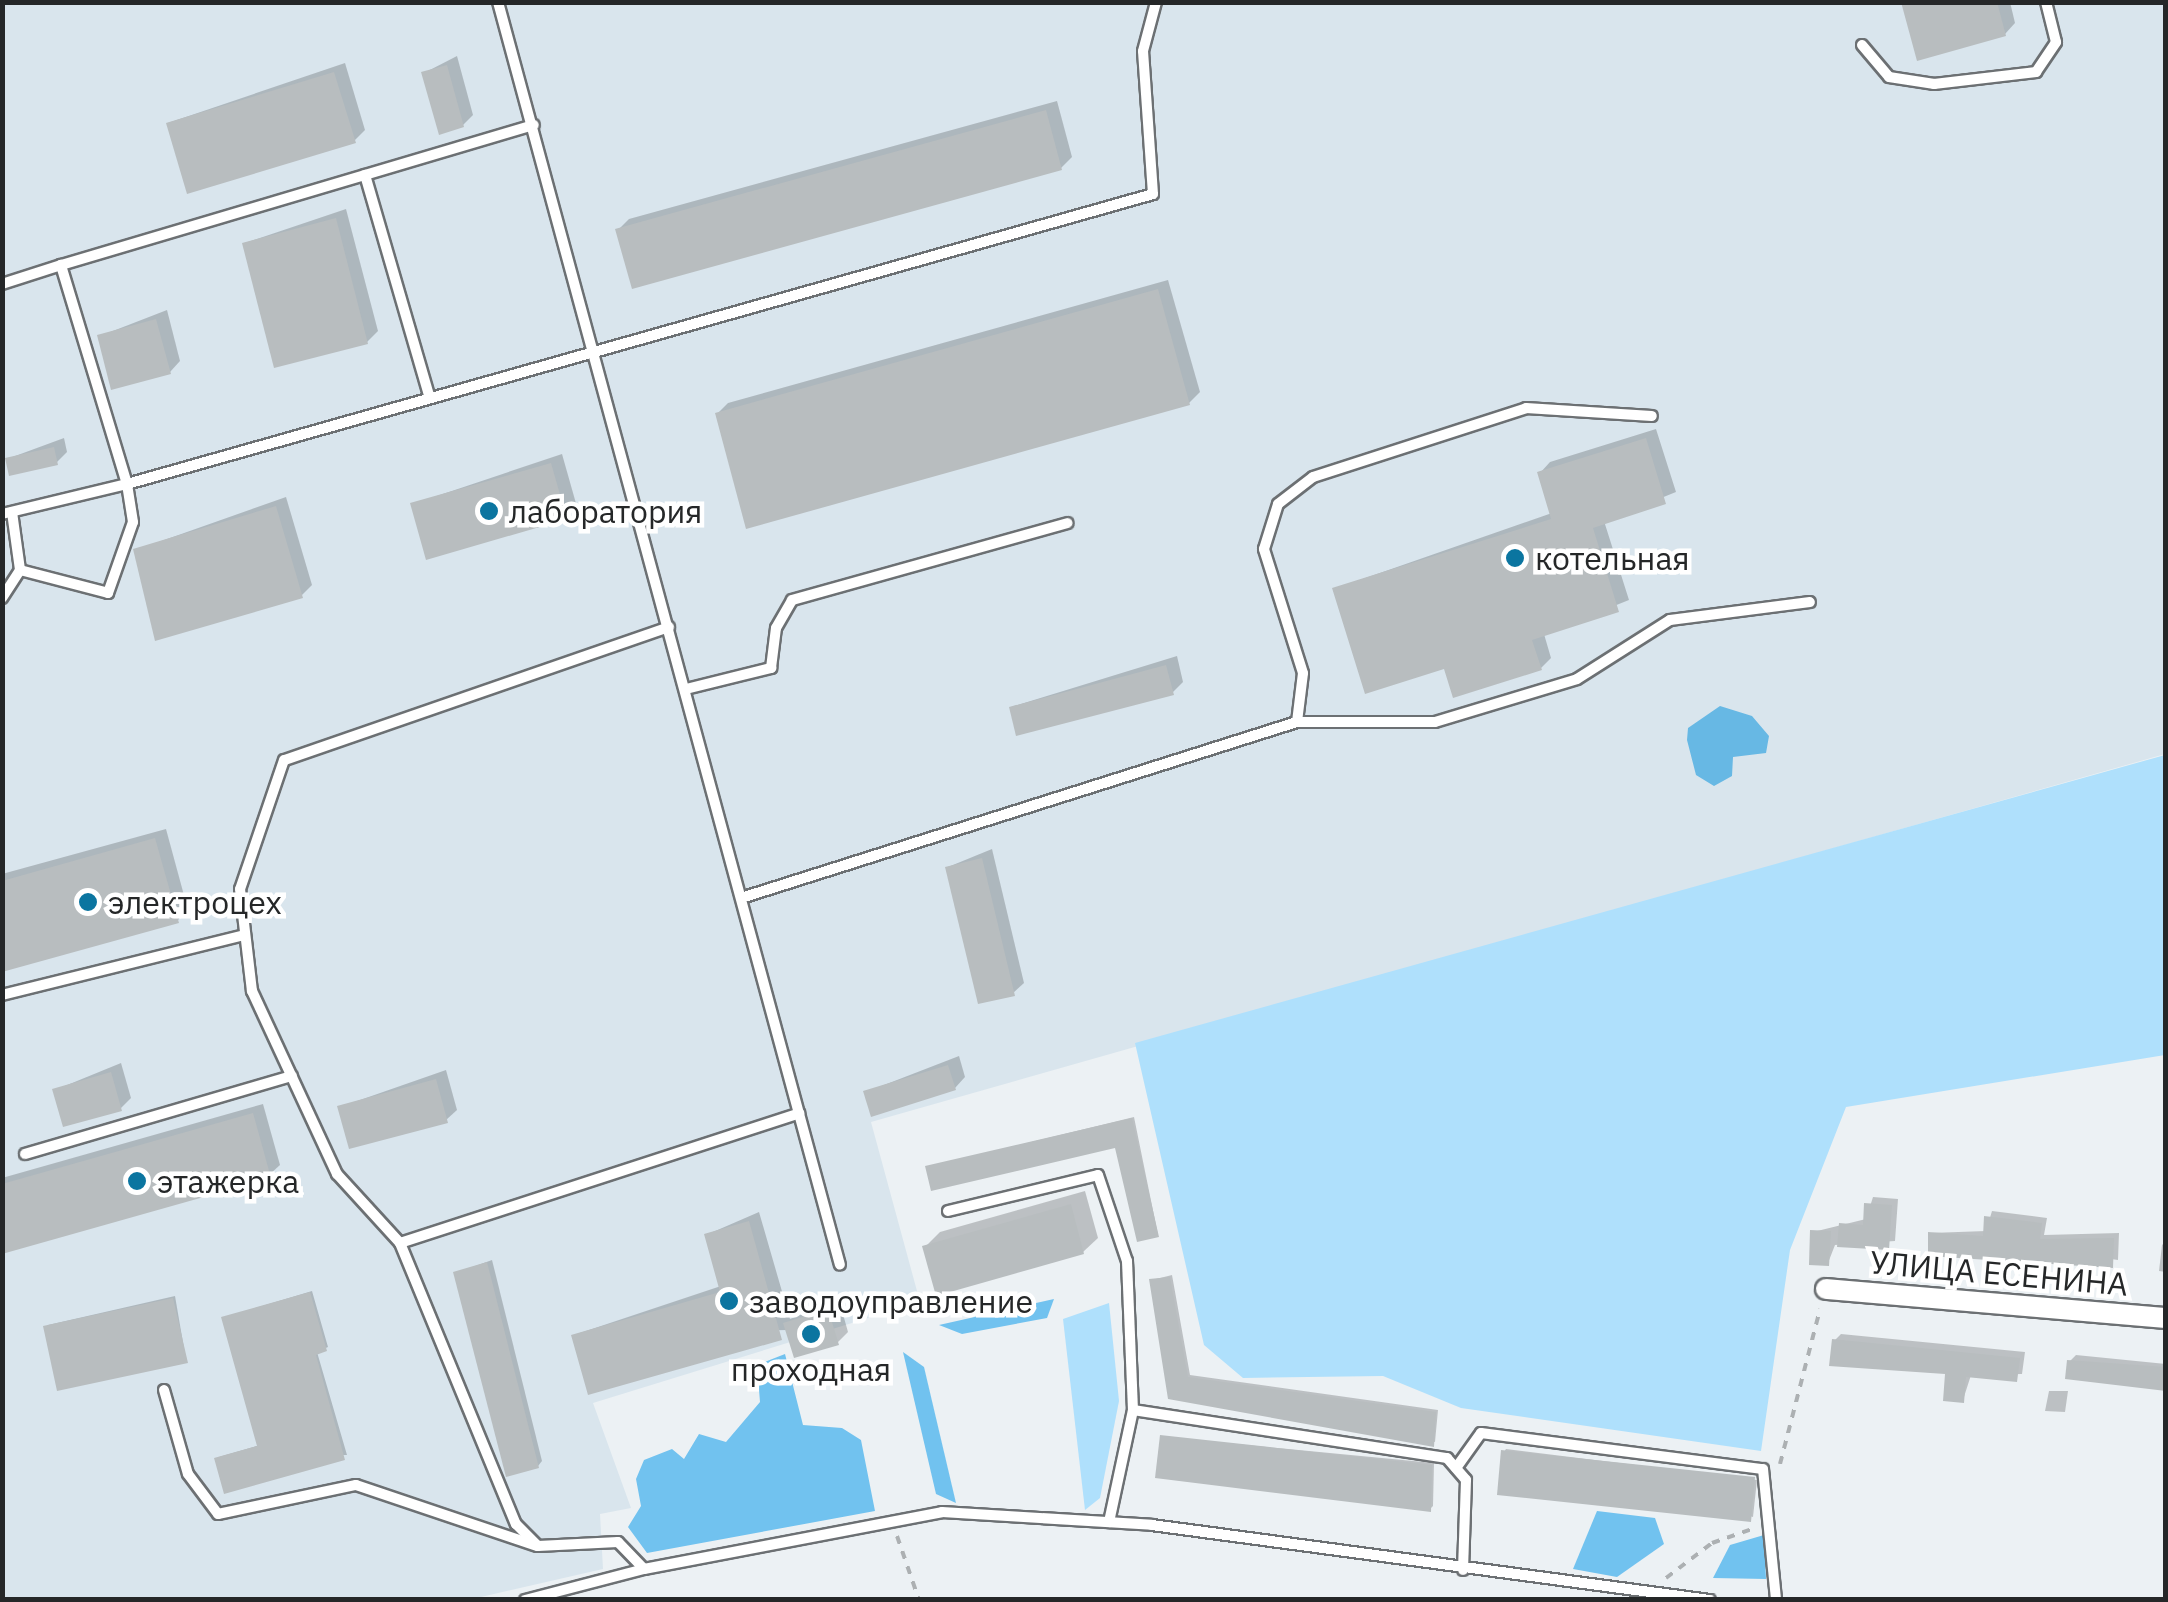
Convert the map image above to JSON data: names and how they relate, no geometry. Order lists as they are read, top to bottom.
{
  "streets": {
    "street": ["УЛИЦА ЕСЕНИНА"]
  },
  "places": [
    "лаборатория",
    "котельная",
    "электроцех",
    "этажерка",
    "заводоуправление",
    "проходная"
  ]
}
